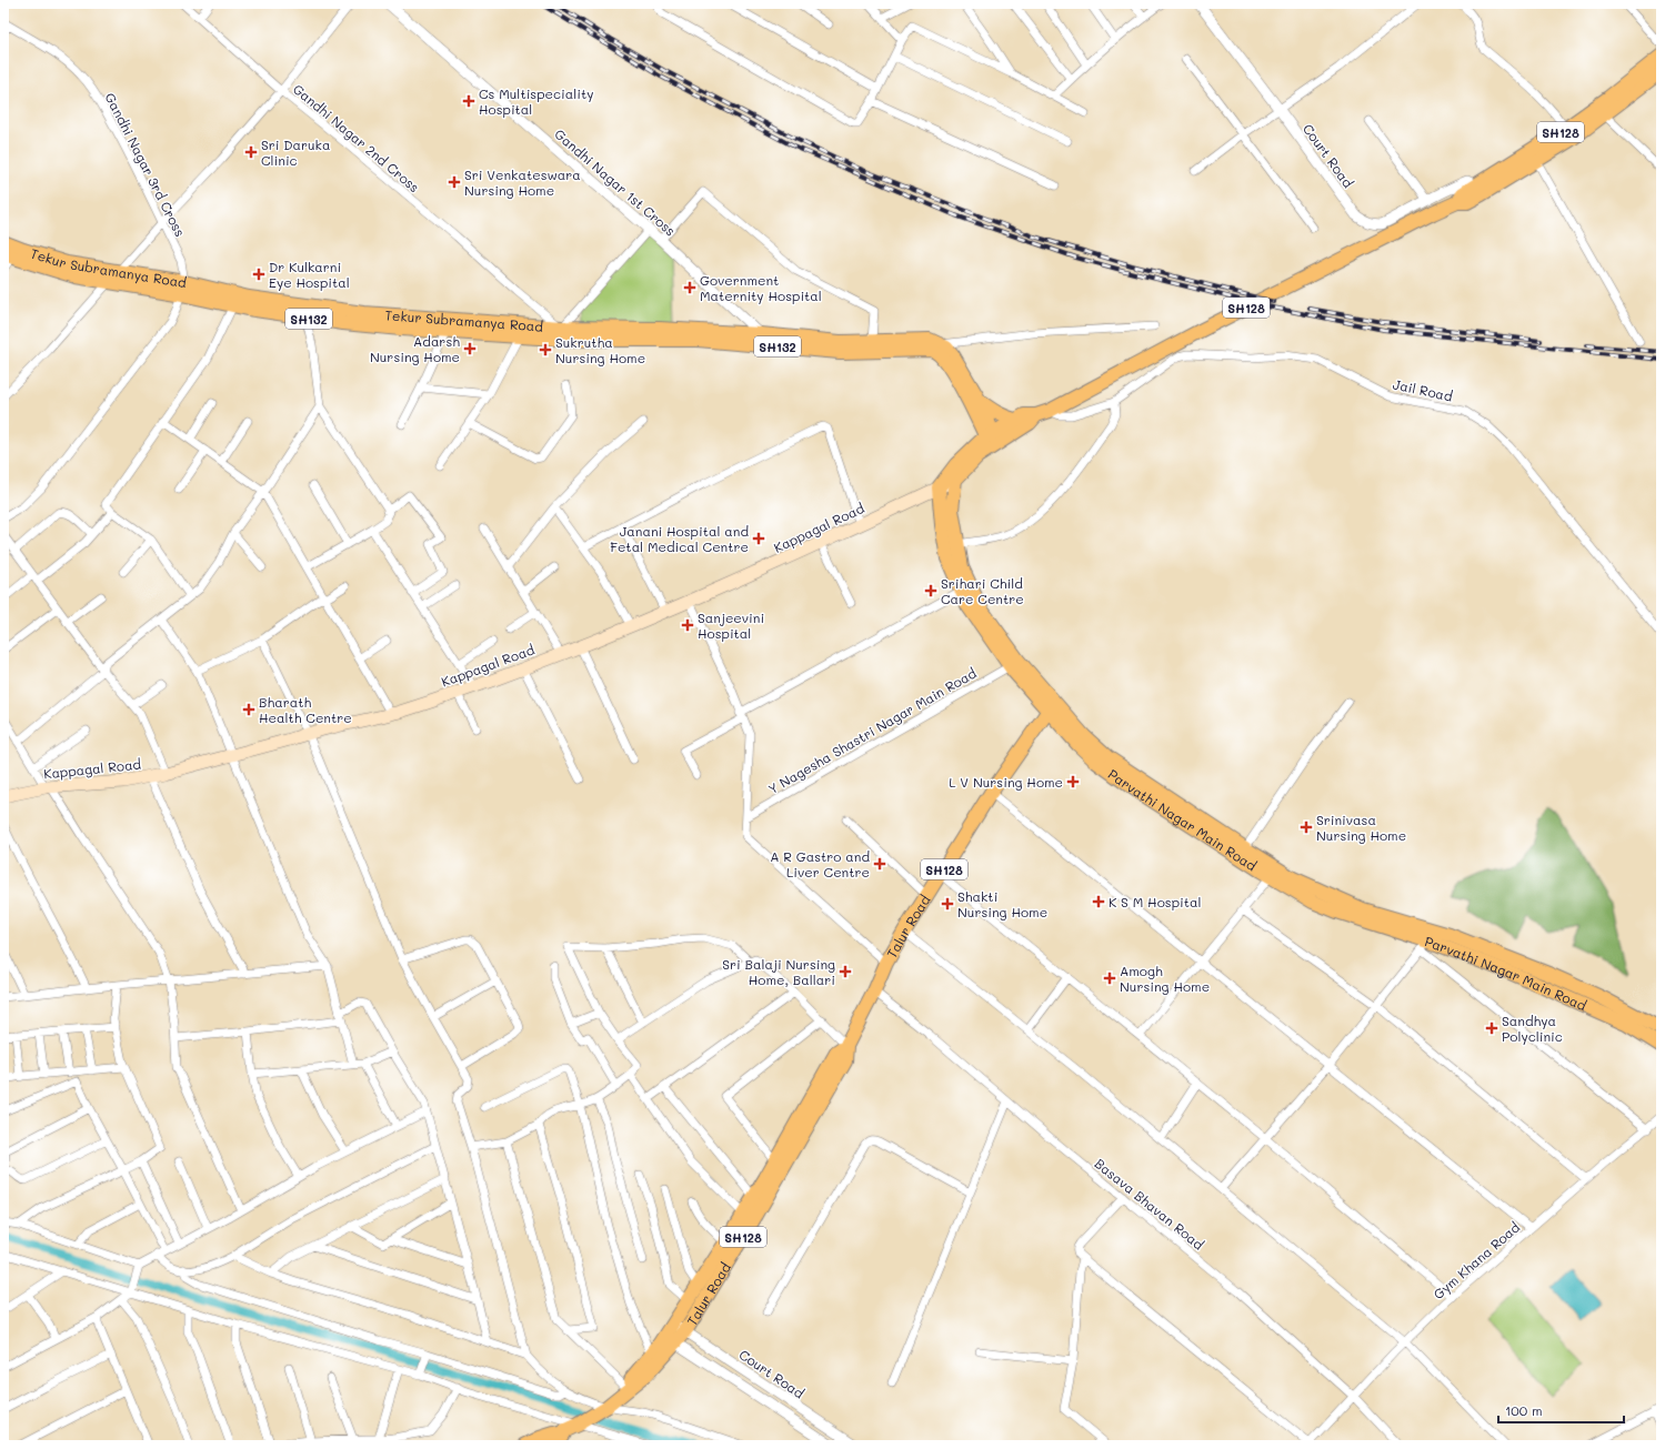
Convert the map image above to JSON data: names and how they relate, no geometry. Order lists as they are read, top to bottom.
{
  "streets": {
    "main road": [
      "SH128",
      "Tekur Subramanya Road",
      "SH132",
      "Kappagal Road",
      "Parvathi Nagar Main Road",
      "Talur Road"
    ],
    "street": [
      "Gandhi Nagar 2nd Cross",
      "Court Road",
      "Gandhi Nagar 3rd Cross",
      "Gandhi Nagar 1st Cross",
      "Jail Road",
      "Y Nagesha Shastri Nagar Main Road",
      "Basava Bhavan Road",
      "Gym Khana Road"
    ]
  },
  "crossings": [
    ["SH128", "Court Road"],
    ["SH128", "Tekur Subramanya Road"],
    ["SH128", "Jail Road"],
    ["SH128", "Kappagal Road"],
    ["Gandhi Nagar 2nd Cross", "Tekur Subramanya Road"],
    ["Court Road", "Talur Road"],
    ["Gandhi Nagar 3rd Cross", "Tekur Subramanya Road"],
    ["Gandhi Nagar 3rd Cross", "SH132"],
    ["Gandhi Nagar 1st Cross", "Tekur Subramanya Road"],
    ["Tekur Subramanya Road", "SH132"],
    ["Kappagal Road", "Parvathi Nagar Main Road"],
    ["Y Nagesha Shastri Nagar Main Road", "Parvathi Nagar Main Road"],
    ["Parvathi Nagar Main Road", "Talur Road"],
    ["Talur Road", "Basava Bhavan Road"],
    ["Basava Bhavan Road", "Gym Khana Road"]
  ],
  "places": {
    "health": [
      "Cs Multispeciality Hospital",
      "Sri Daruka Clinic",
      "Sri Venkateswara Nursing Home",
      "Dr Kulkarni Eye Hospital",
      "Government Maternity Hospital",
      "Adarsh Nursing Home",
      "Sukrutha Nursing Home",
      "Janani Hospital and Fetal Medical Centre",
      "Srihari Child Care Centre",
      "Sanjeevini Hospital",
      "Bharath Health Centre",
      "L V Nursing Home",
      "Srinivasa Nursing Home",
      "A R Gastro and Liver Centre",
      "K S M Hospital",
      "Shakti Nursing Home",
      "Sri Balaji Nursing Home, Ballari",
      "Amogh Nursing Home",
      "Sandhya Polyclinic"
    ]
  },
  "scale_bar": "100 m"
}
